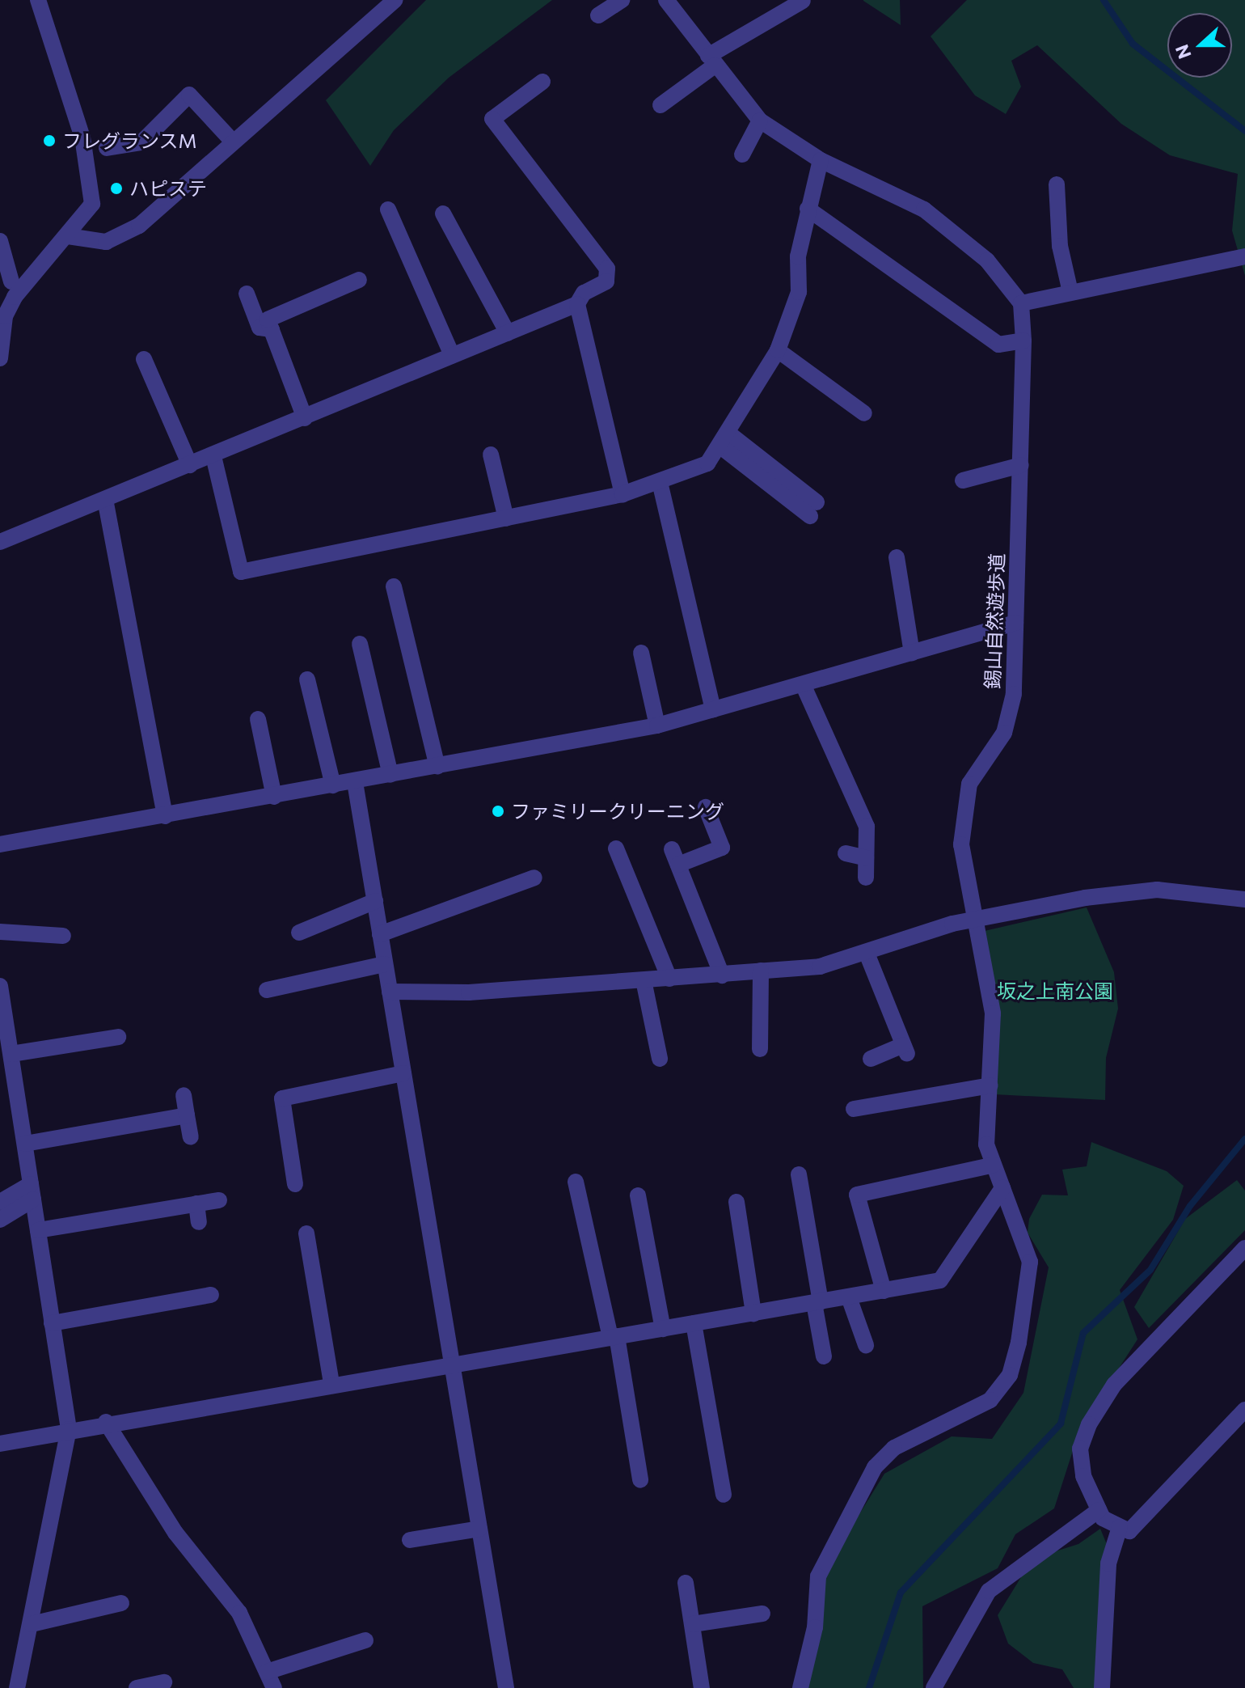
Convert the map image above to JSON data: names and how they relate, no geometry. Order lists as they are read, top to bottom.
{
  "streets": {
    "street": ["錫山自然遊歩道"]
  },
  "parks": ["坂之上南公園"],
  "places": ["フレグランスM", "ハピステ", "ファミリークリーニング"],
  "north": "left"
}
